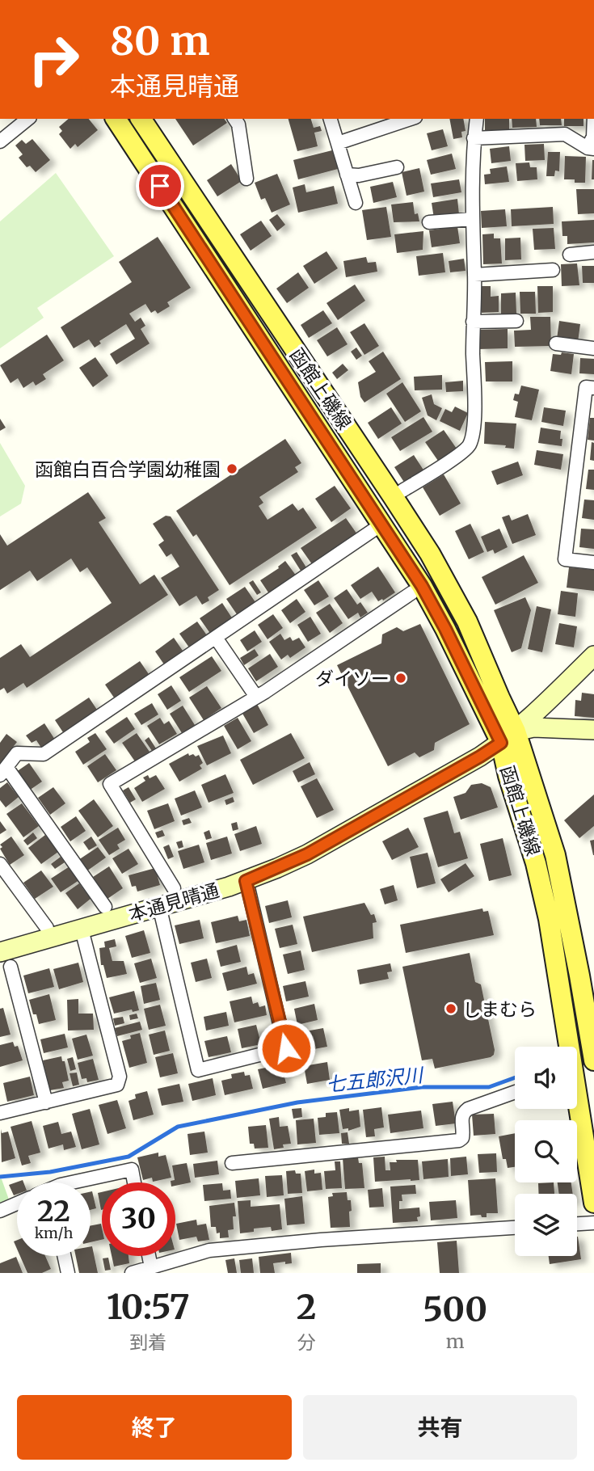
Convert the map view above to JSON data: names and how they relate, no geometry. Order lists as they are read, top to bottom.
{
  "streets": {
    "main road": ["函館上磯線"],
    "street": ["本通見晴通"]
  },
  "crossings": [
    ["函館上磯線", "本通見晴通"]
  ],
  "water": ["七五郎沢川"],
  "places": ["函館白百合学園幼稚園", "ダイソー", "しまむら"],
  "page": {
    "turn": ["80 m", "本通見晴通"],
    "speed": "22 km/h",
    "limit": "30",
    "eta": [
      "10:57",
      "到着",
      "2",
      "分",
      "500",
      "m"
    ],
    "buttons": ["終了", "共有"]
  }
}
